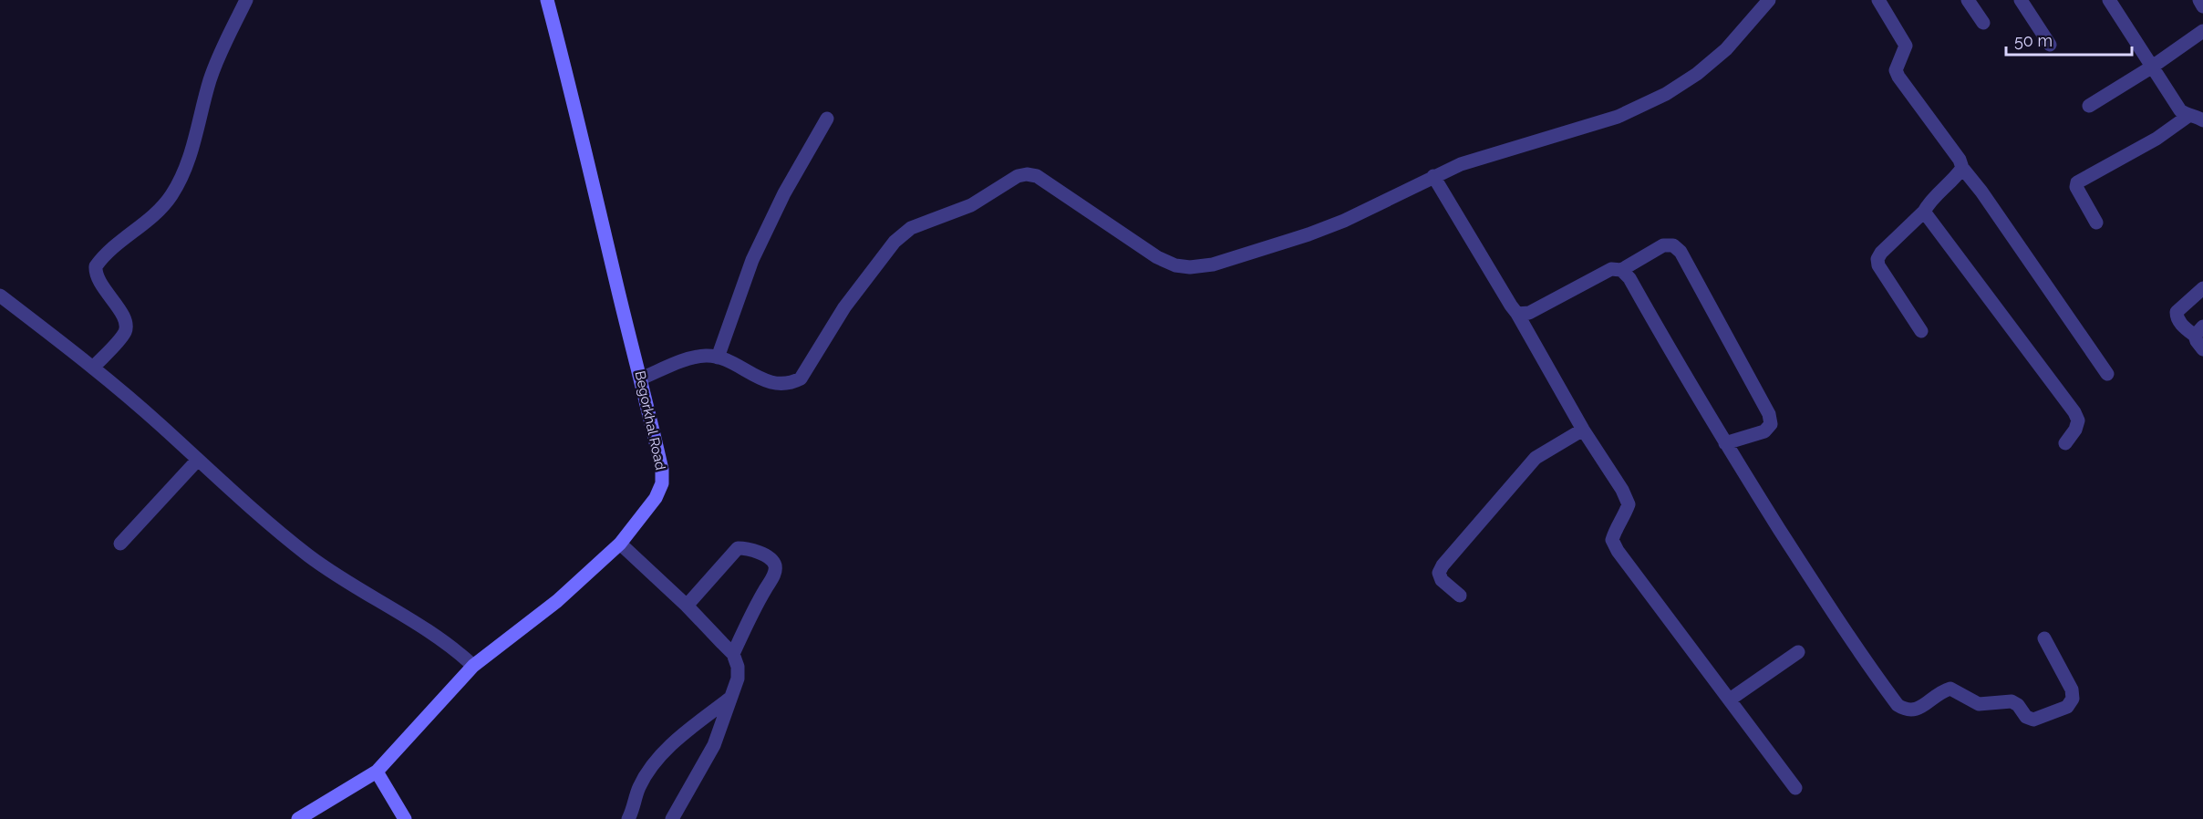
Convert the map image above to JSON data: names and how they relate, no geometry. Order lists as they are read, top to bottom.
{
  "streets": {
    "street": ["Begorkhal Road"]
  },
  "scale_bar": "50 m"
}
